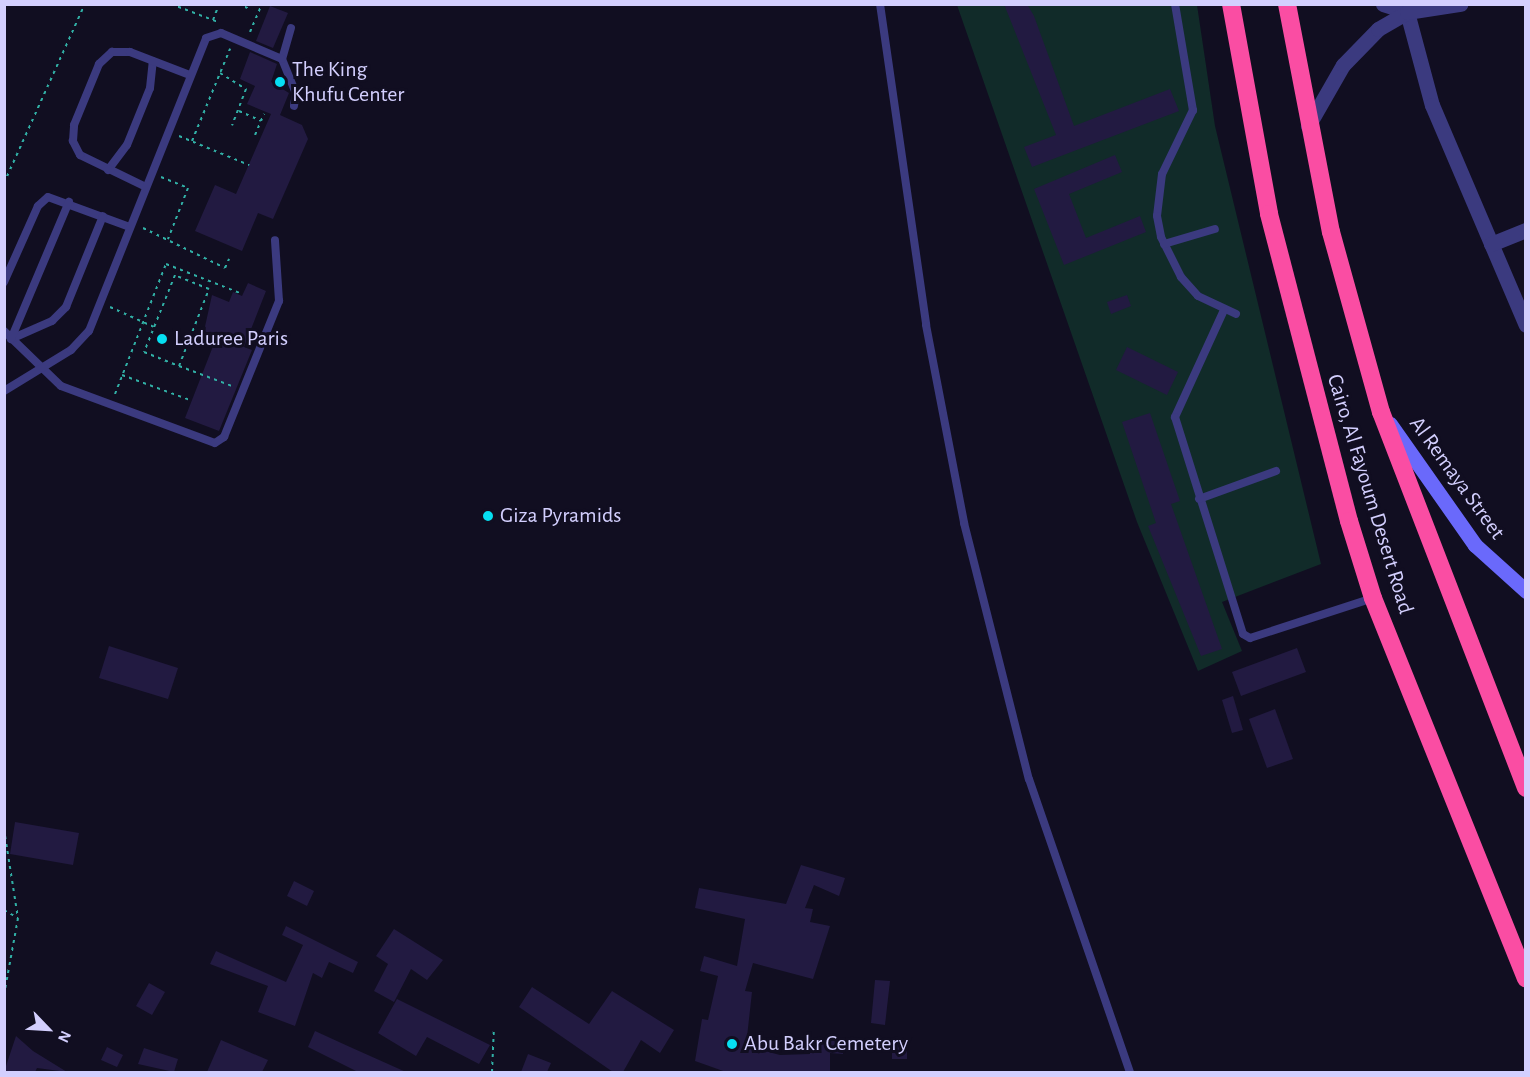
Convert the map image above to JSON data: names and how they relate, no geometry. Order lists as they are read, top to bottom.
{
  "streets": {
    "highway": ["Cairo, Al Fayoum Desert Road"],
    "street": ["Al Remaya Street"]
  },
  "crossings": [
    ["Al Remaya Street", "Cairo, Al Fayoum Desert Road"]
  ],
  "places": [
    "The King Khufu Center",
    "Laduree Paris",
    "Giza Pyramids",
    "Abu Bakr Cemetery"
  ],
  "north": "bottom right"
}
